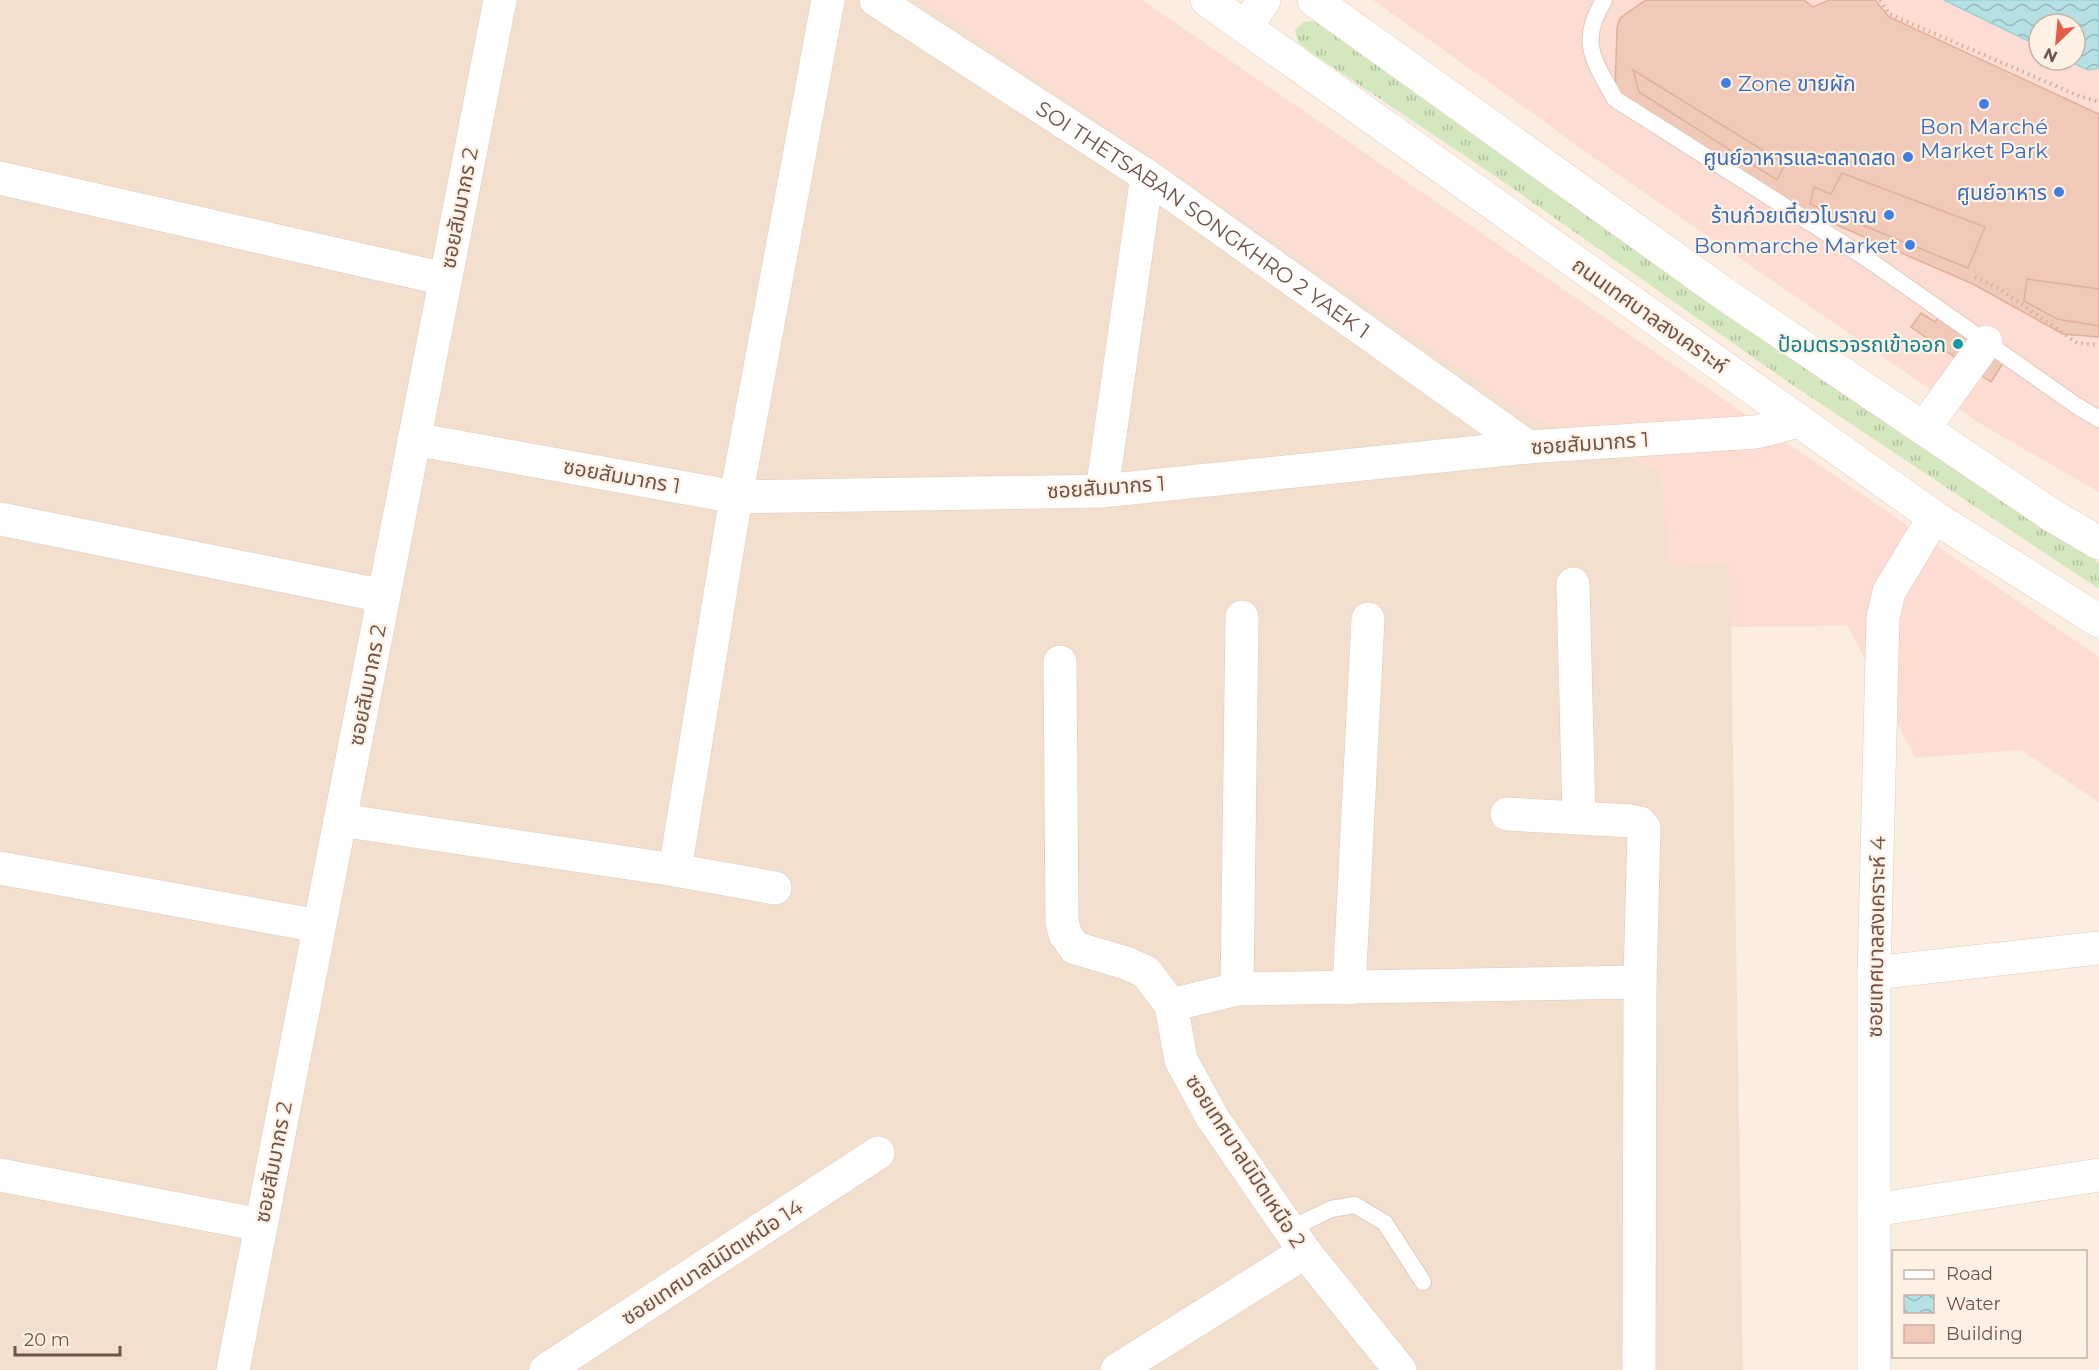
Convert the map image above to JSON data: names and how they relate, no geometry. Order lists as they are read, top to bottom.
{
  "streets": {
    "street": [
      "ซอยสัมมากร 2",
      "SOI THETSABAN SONGKHRO 2 YAEK 1",
      "ถนนเทศบาลสงเคราะห์",
      "ซอยสัมมากร 1",
      "ซอยเทศบาลสงเคราะห์ 4",
      "ซอยเทศบาลนิมิตเหนือ 2",
      "ซอยเทศบาลนิมิตเหนือ 14"
    ]
  },
  "crossings": [
    ["ซอยสัมมากร 2", "ซอยสัมมากร 1"],
    ["SOI THETSABAN SONGKHRO 2 YAEK 1", "ซอยสัมมากร 1"],
    ["ถนนเทศบาลสงเคราะห์", "ซอยสัมมากร 1"],
    ["ถนนเทศบาลสงเคราะห์", "ซอยเทศบาลสงเคราะห์ 4"]
  ],
  "places": [
    "Zone ขายผัก",
    "Bon Marché Market Park",
    "ศูนย์อาหารและตลาดสด",
    "ศูนย์อาหาร",
    "ร้านก๋วยเตี๋ยวโบราณ",
    "Bonmarche Market",
    "ป้อมตรวจรถเข้าออก"
  ],
  "legend": ["Road", "Water", "Building"],
  "scale_bar": "20 m",
  "north": "bottom left"
}
